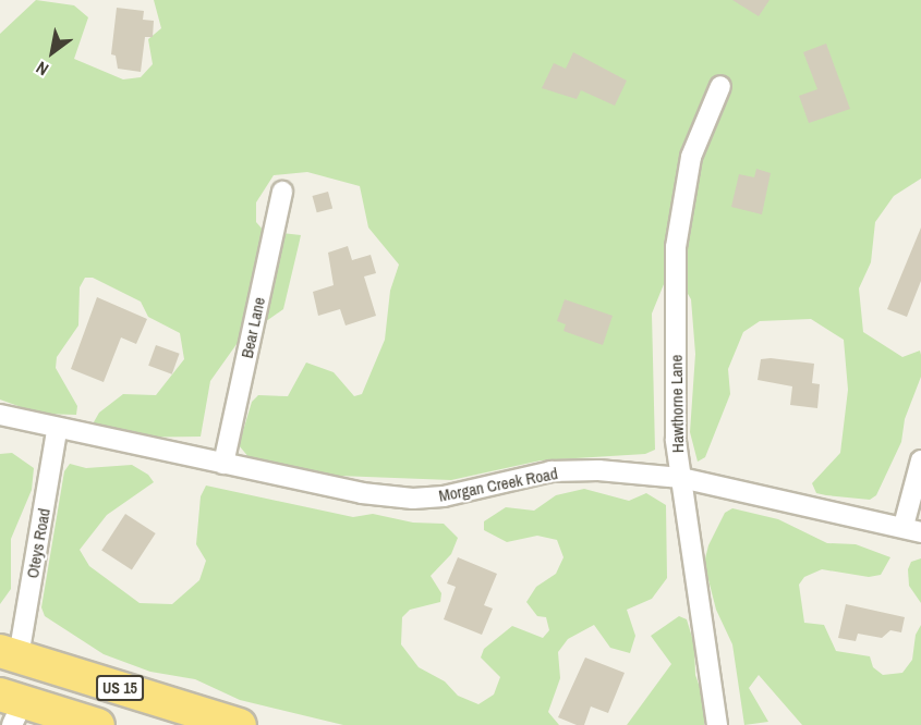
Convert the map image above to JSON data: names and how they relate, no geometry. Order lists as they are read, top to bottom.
{
  "streets": {
    "highway": ["US 15"],
    "street": [
      "Bear Lane",
      "Hawthorne Lane",
      "Morgan Creek Road",
      "Oteys Road"
    ]
  },
  "crossings": [
    ["Bear Lane", "Morgan Creek Road"],
    ["Hawthorne Lane", "Morgan Creek Road"],
    ["Morgan Creek Road", "Oteys Road"],
    ["Oteys Road", "US 15"]
  ],
  "north": "bottom left"
}
